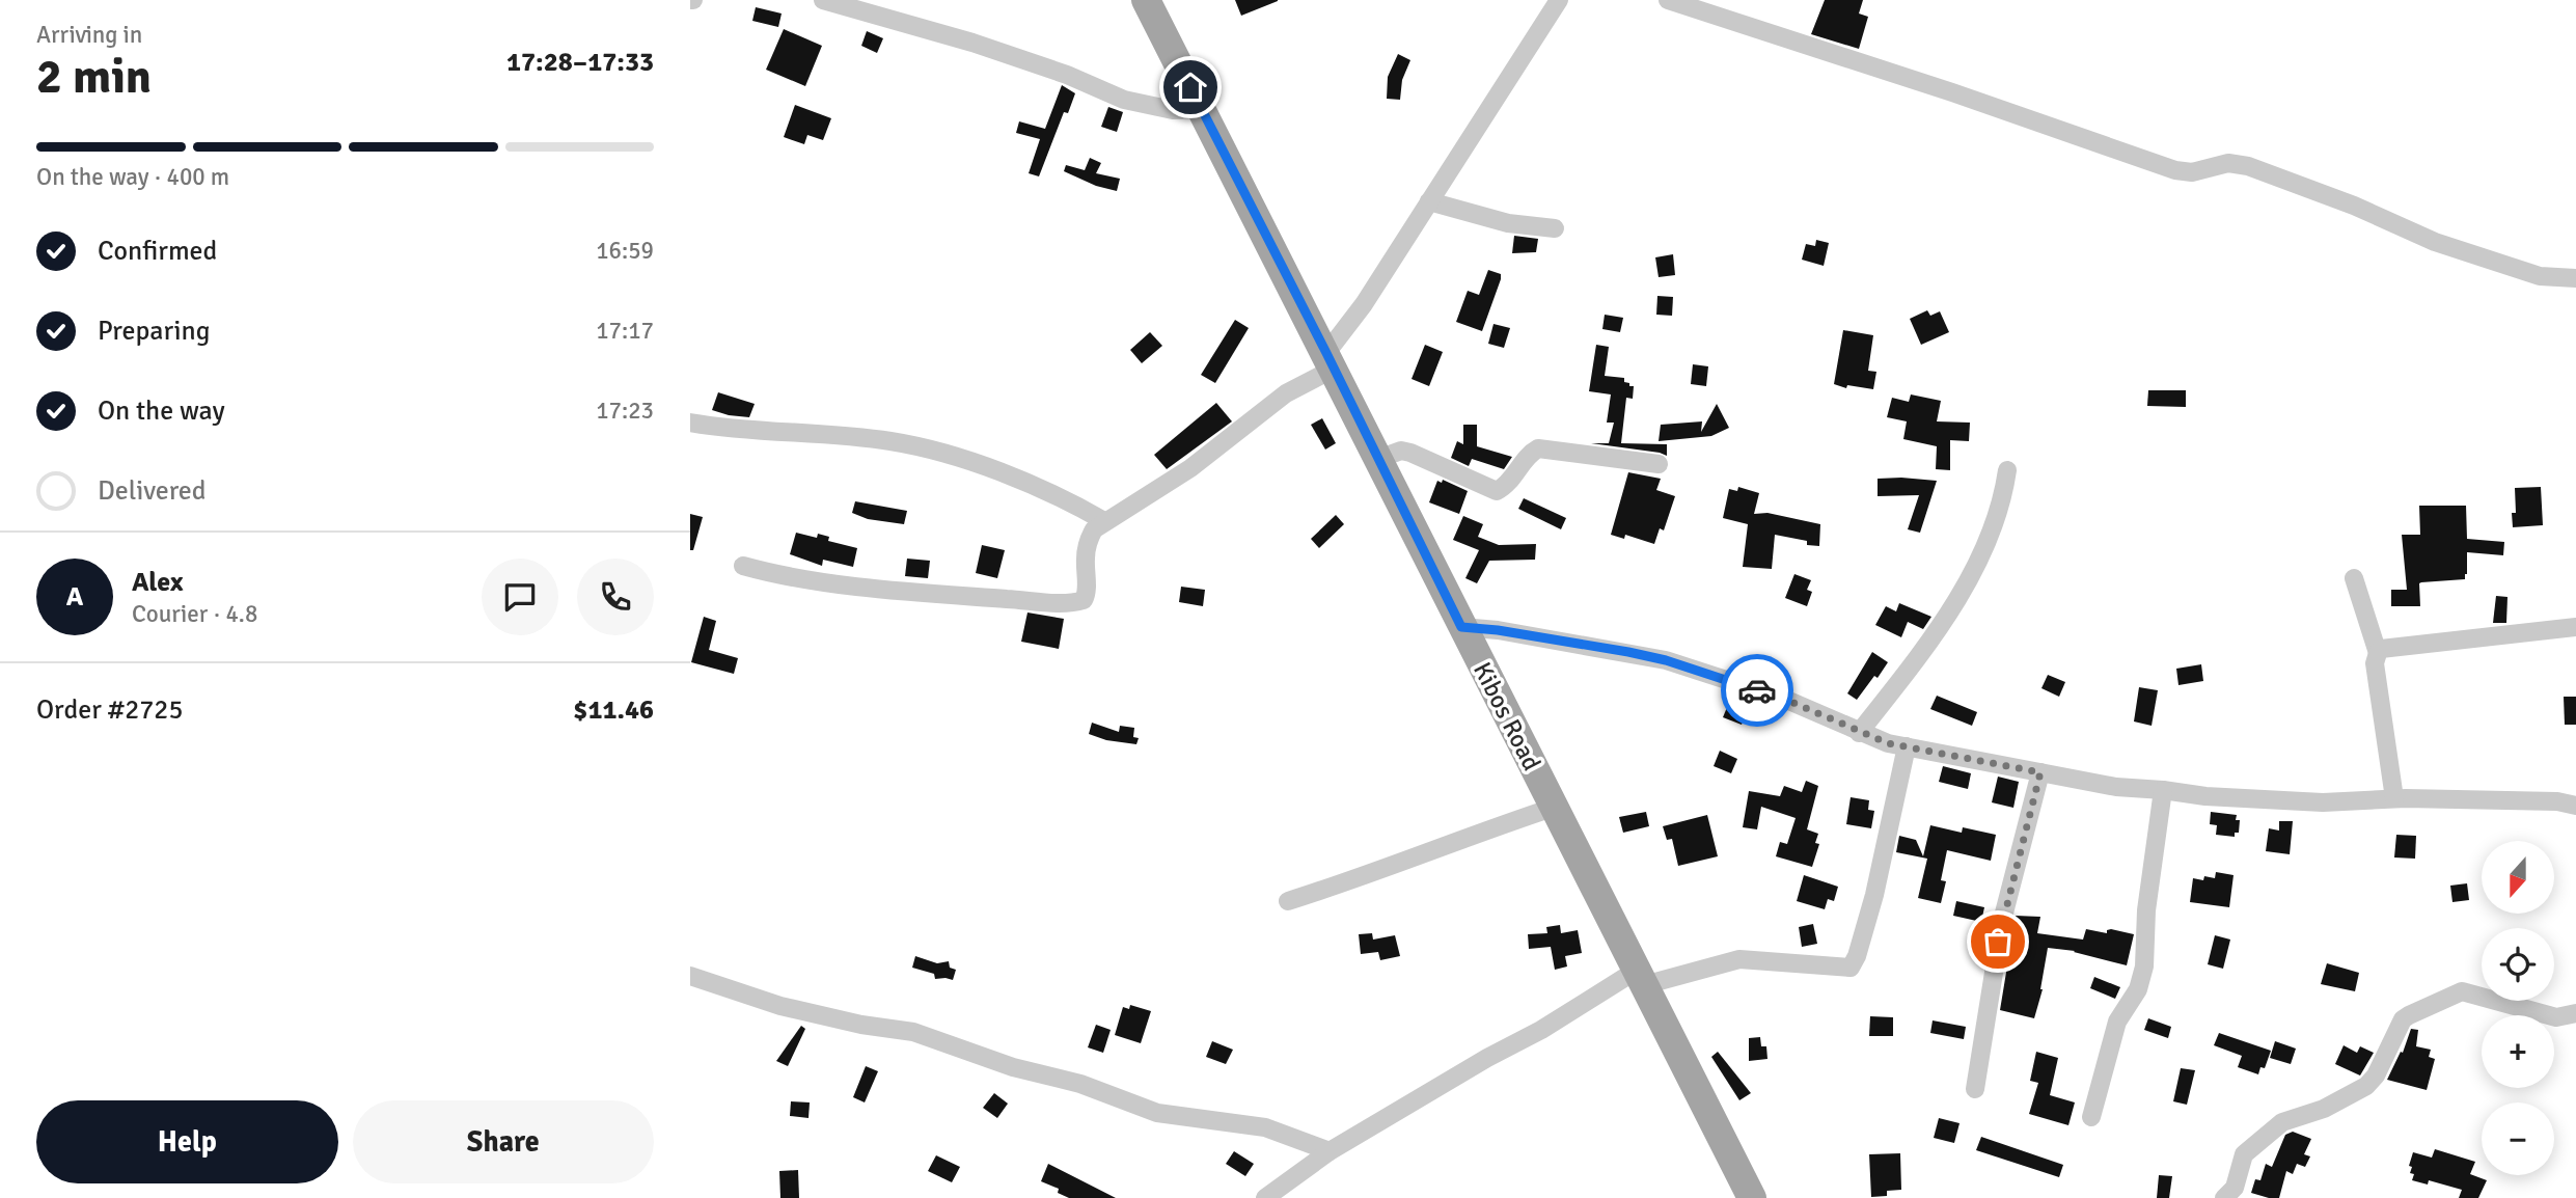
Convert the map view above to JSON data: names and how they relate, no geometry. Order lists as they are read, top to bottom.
{
  "streets": {
    "main road": ["Kibos Road"]
  },
  "north": "bottom",
  "page": {
    "heading": ["2 min", "Arriving in", "17:28–17:33"],
    "panel": [
      "Alex",
      "Courier · 4.8",
      "Order #2725",
      "$11.46"
    ],
    "bar": "On the way · 400 m",
    "list": [
      ["Confirmed", "16:59"],
      ["Preparing", "17:17"],
      ["On the way", "17:23"],
      "Delivered"
    ],
    "round": "A",
    "map_buttons": ["+", "−"],
    "buttons": ["Help", "Share"]
  }
}
